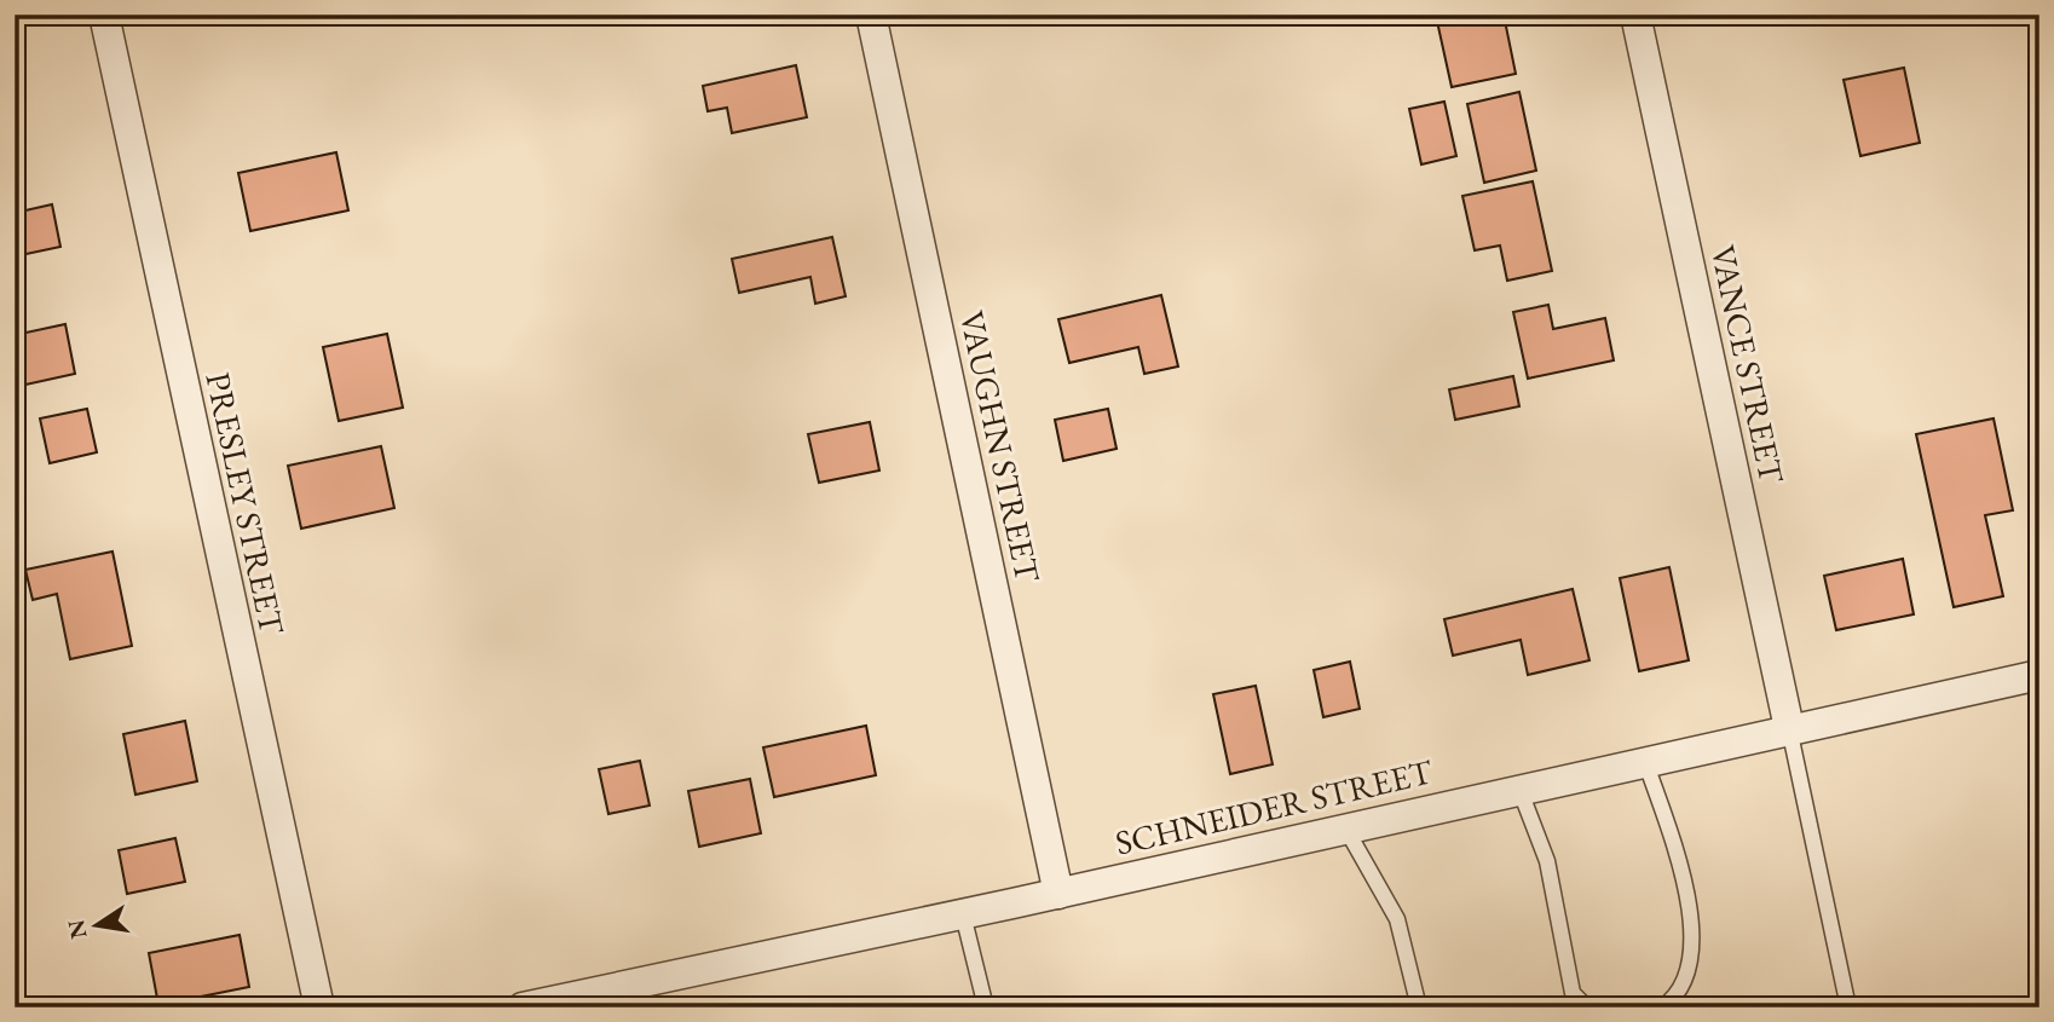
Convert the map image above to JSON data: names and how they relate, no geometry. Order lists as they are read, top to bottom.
{
  "streets": {
    "street": [
      "VANCE STREET",
      "VAUGHN STREET",
      "PRESLEY STREET",
      "SCHNEIDER STREET"
    ]
  },
  "crossings": [
    ["VANCE STREET", "SCHNEIDER STREET"],
    ["VAUGHN STREET", "SCHNEIDER STREET"]
  ],
  "north": "left"
}
